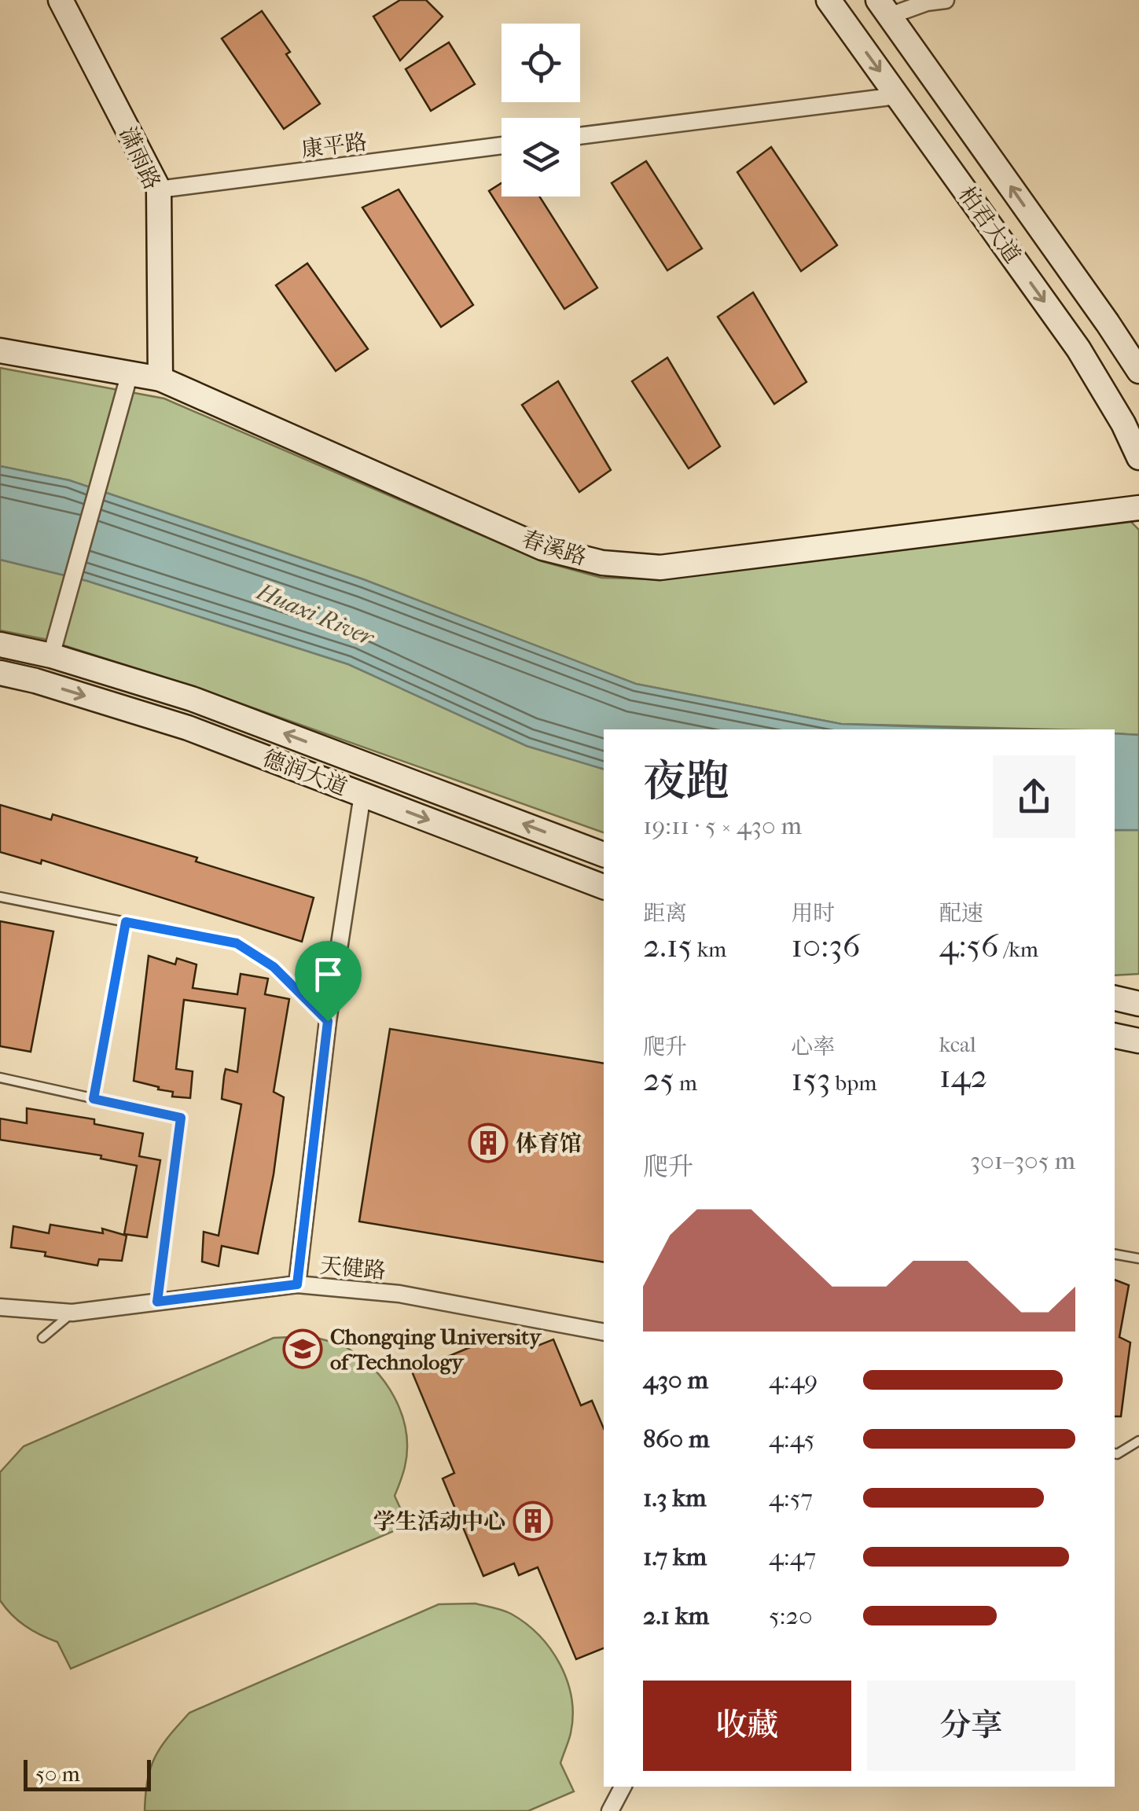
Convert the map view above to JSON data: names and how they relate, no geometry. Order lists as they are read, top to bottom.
{
  "streets": {
    "main road": [
      "潇雨路",
      "柏君大道",
      "春溪路",
      "德润大道"
    ],
    "street": ["康平路", "天健路"]
  },
  "crossings": [
    ["康平路", "潇雨路"],
    ["潇雨路", "春溪路"]
  ],
  "water": ["Huaxi River"],
  "places": {
    "building": ["体育馆", "学生活动中心"],
    "school or university": ["Chongqing University of Technology"]
  },
  "scale_bar": "50 m",
  "page": {
    "heading": ["夜跑", "19:11 · 5 × 430 m"],
    "stats": [
      ["距离", "2.15 km"],
      ["用时", "10:36"],
      ["配速", "4:56 /km"],
      ["爬升", "25 m"],
      ["心率", "153 bpm"],
      ["kcal", "142"]
    ],
    "chart": ["爬升", "301–305 m"],
    "list": [
      {
        "name": "430 m",
        "note": "4:49"
      },
      {
        "name": "860 m",
        "note": "4:45"
      },
      {
        "name": "1.3 km",
        "note": "4:57"
      },
      {
        "name": "1.7 km",
        "note": "4:47"
      },
      {
        "name": "2.1 km",
        "note": "5:20"
      }
    ],
    "buttons": ["收藏", "分享"],
    "scale": "50 m"
  }
}
